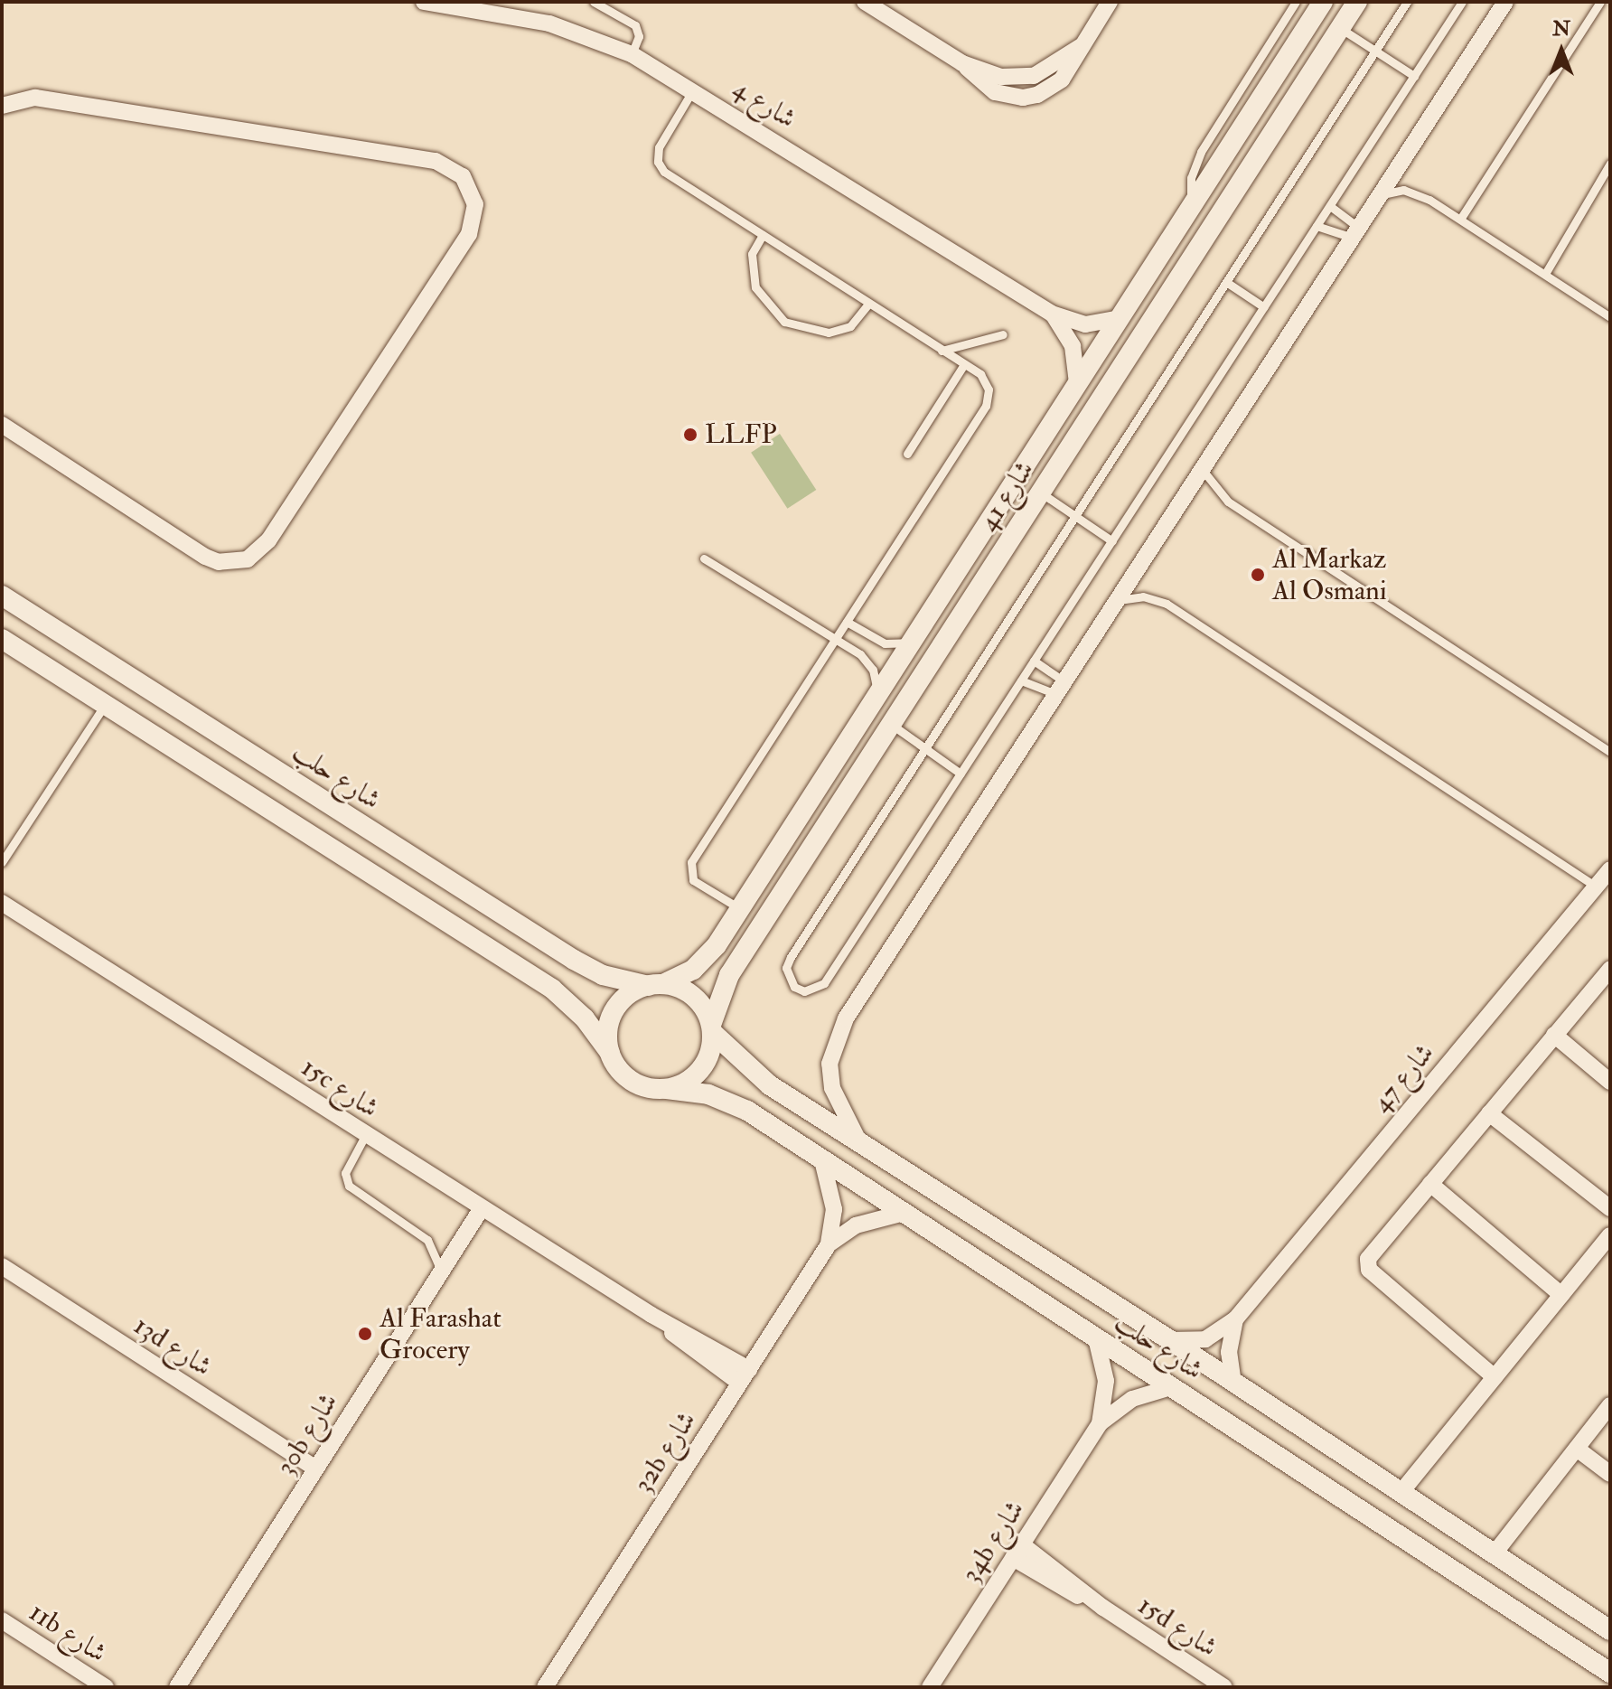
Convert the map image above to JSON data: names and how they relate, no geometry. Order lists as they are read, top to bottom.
{
  "streets": {
    "street": [
      "شارع 4",
      "شارع 41",
      "شارع حلب",
      "شارع 47",
      "15c شارع",
      "13d شارع",
      "30b شارع",
      "32b شارع",
      "34b شارع",
      "15d شارع",
      "11b شارع"
    ]
  },
  "crossings": [
    ["شارع 4", "شارع 41"],
    ["شارع 41", "شارع حلب"],
    ["شارع حلب", "شارع 47"],
    ["شارع حلب", "32b شارع"],
    ["شارع حلب", "34b شارع"],
    ["15c شارع", "30b شارع"],
    ["15c شارع", "32b شارع"],
    ["13d شارع", "30b شارع"],
    ["34b شارع", "15d شارع"]
  ],
  "places": ["LLFP", "Al Markaz Al Osmani", "Al Farashat Grocery"],
  "north": "top"
}
